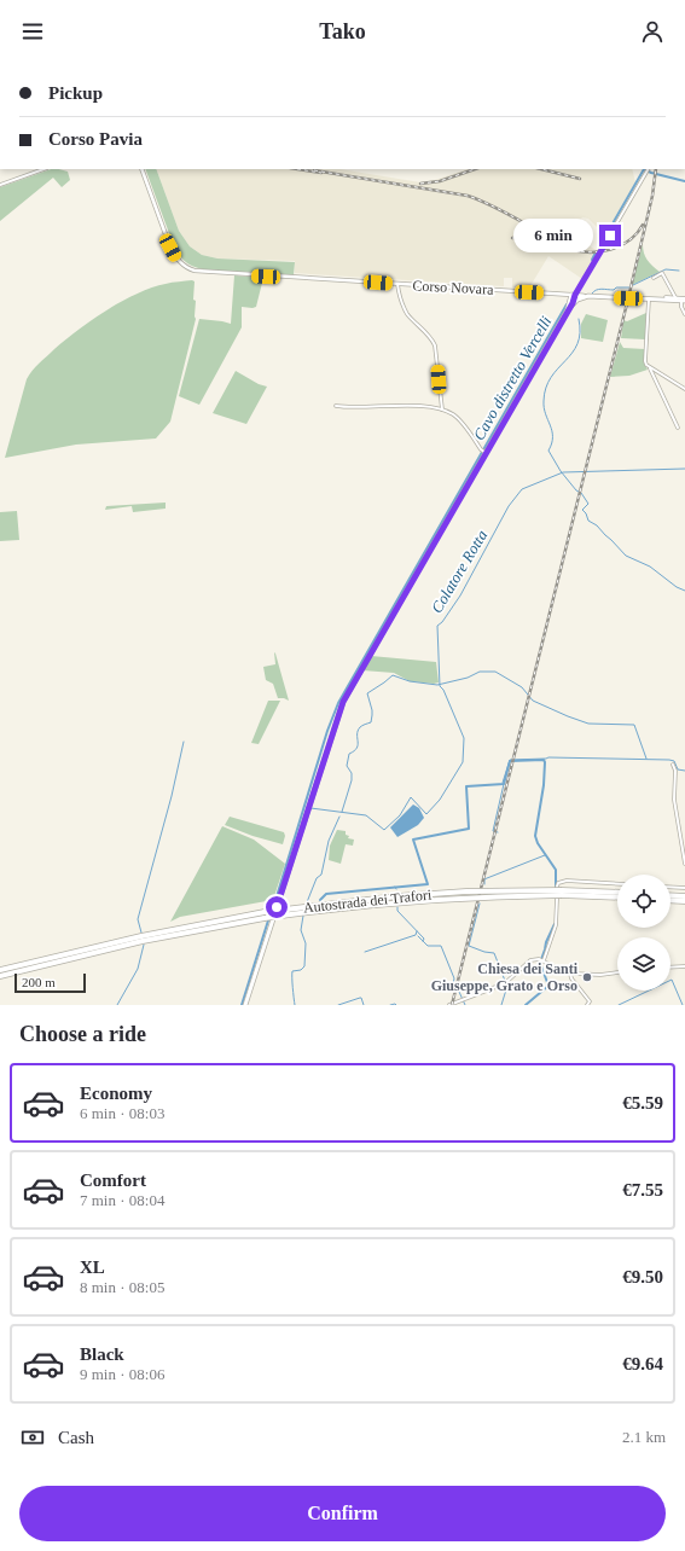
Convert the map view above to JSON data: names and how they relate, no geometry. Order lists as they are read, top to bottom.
{
  "streets": {
    "highway": ["Autostrada dei Trafori"],
    "main road": ["Corso Novara"]
  },
  "water": ["Cavo distretto Vercelli", "Colatore Rotta"],
  "places": ["Chiesa dei Santi Giuseppe, Grato e Orso"],
  "scale_bar": "200 m",
  "page": {
    "header": "Tako",
    "banner": ["Pickup", "Corso Pavia"],
    "bubble": "6 min",
    "scale": "200 m",
    "heading": "Choose a ride",
    "list": [
      {
        "name": "Economy",
        "note": "6 min · 08:03",
        "value": "€5.59"
      },
      {
        "name": "Comfort",
        "note": "7 min · 08:04",
        "value": "€7.55"
      },
      {
        "name": "XL",
        "note": "8 min · 08:05",
        "value": "€9.50"
      },
      {
        "name": "Black",
        "note": "9 min · 08:06",
        "value": "€9.64"
      }
    ],
    "pay": ["Cash", "2.1 km"],
    "buttons": "Confirm"
  }
}
